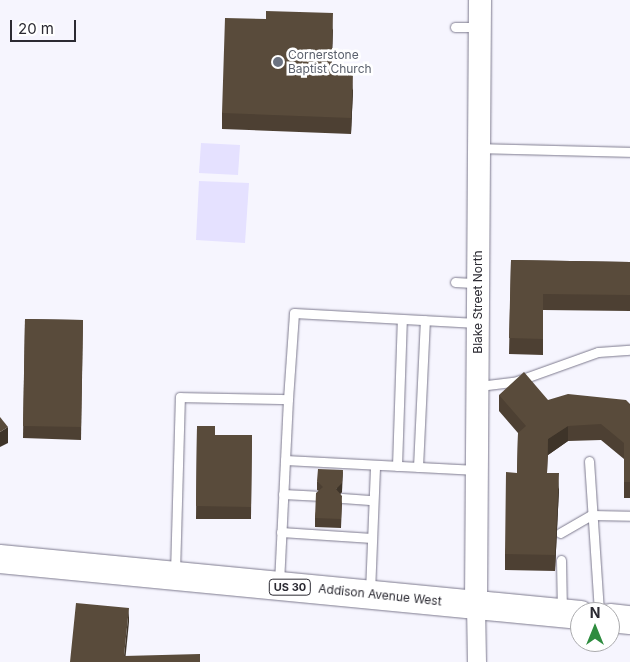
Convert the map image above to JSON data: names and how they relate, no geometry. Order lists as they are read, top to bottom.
{
  "streets": {
    "main road": ["US 30", "Addison Avenue West"],
    "street": ["Blake Street North"]
  },
  "crossings": [
    ["Blake Street North", "Addison Avenue West"]
  ],
  "places": ["Cornerstone Baptist Church"],
  "scale_bar": "20 m",
  "north": "top"
}
